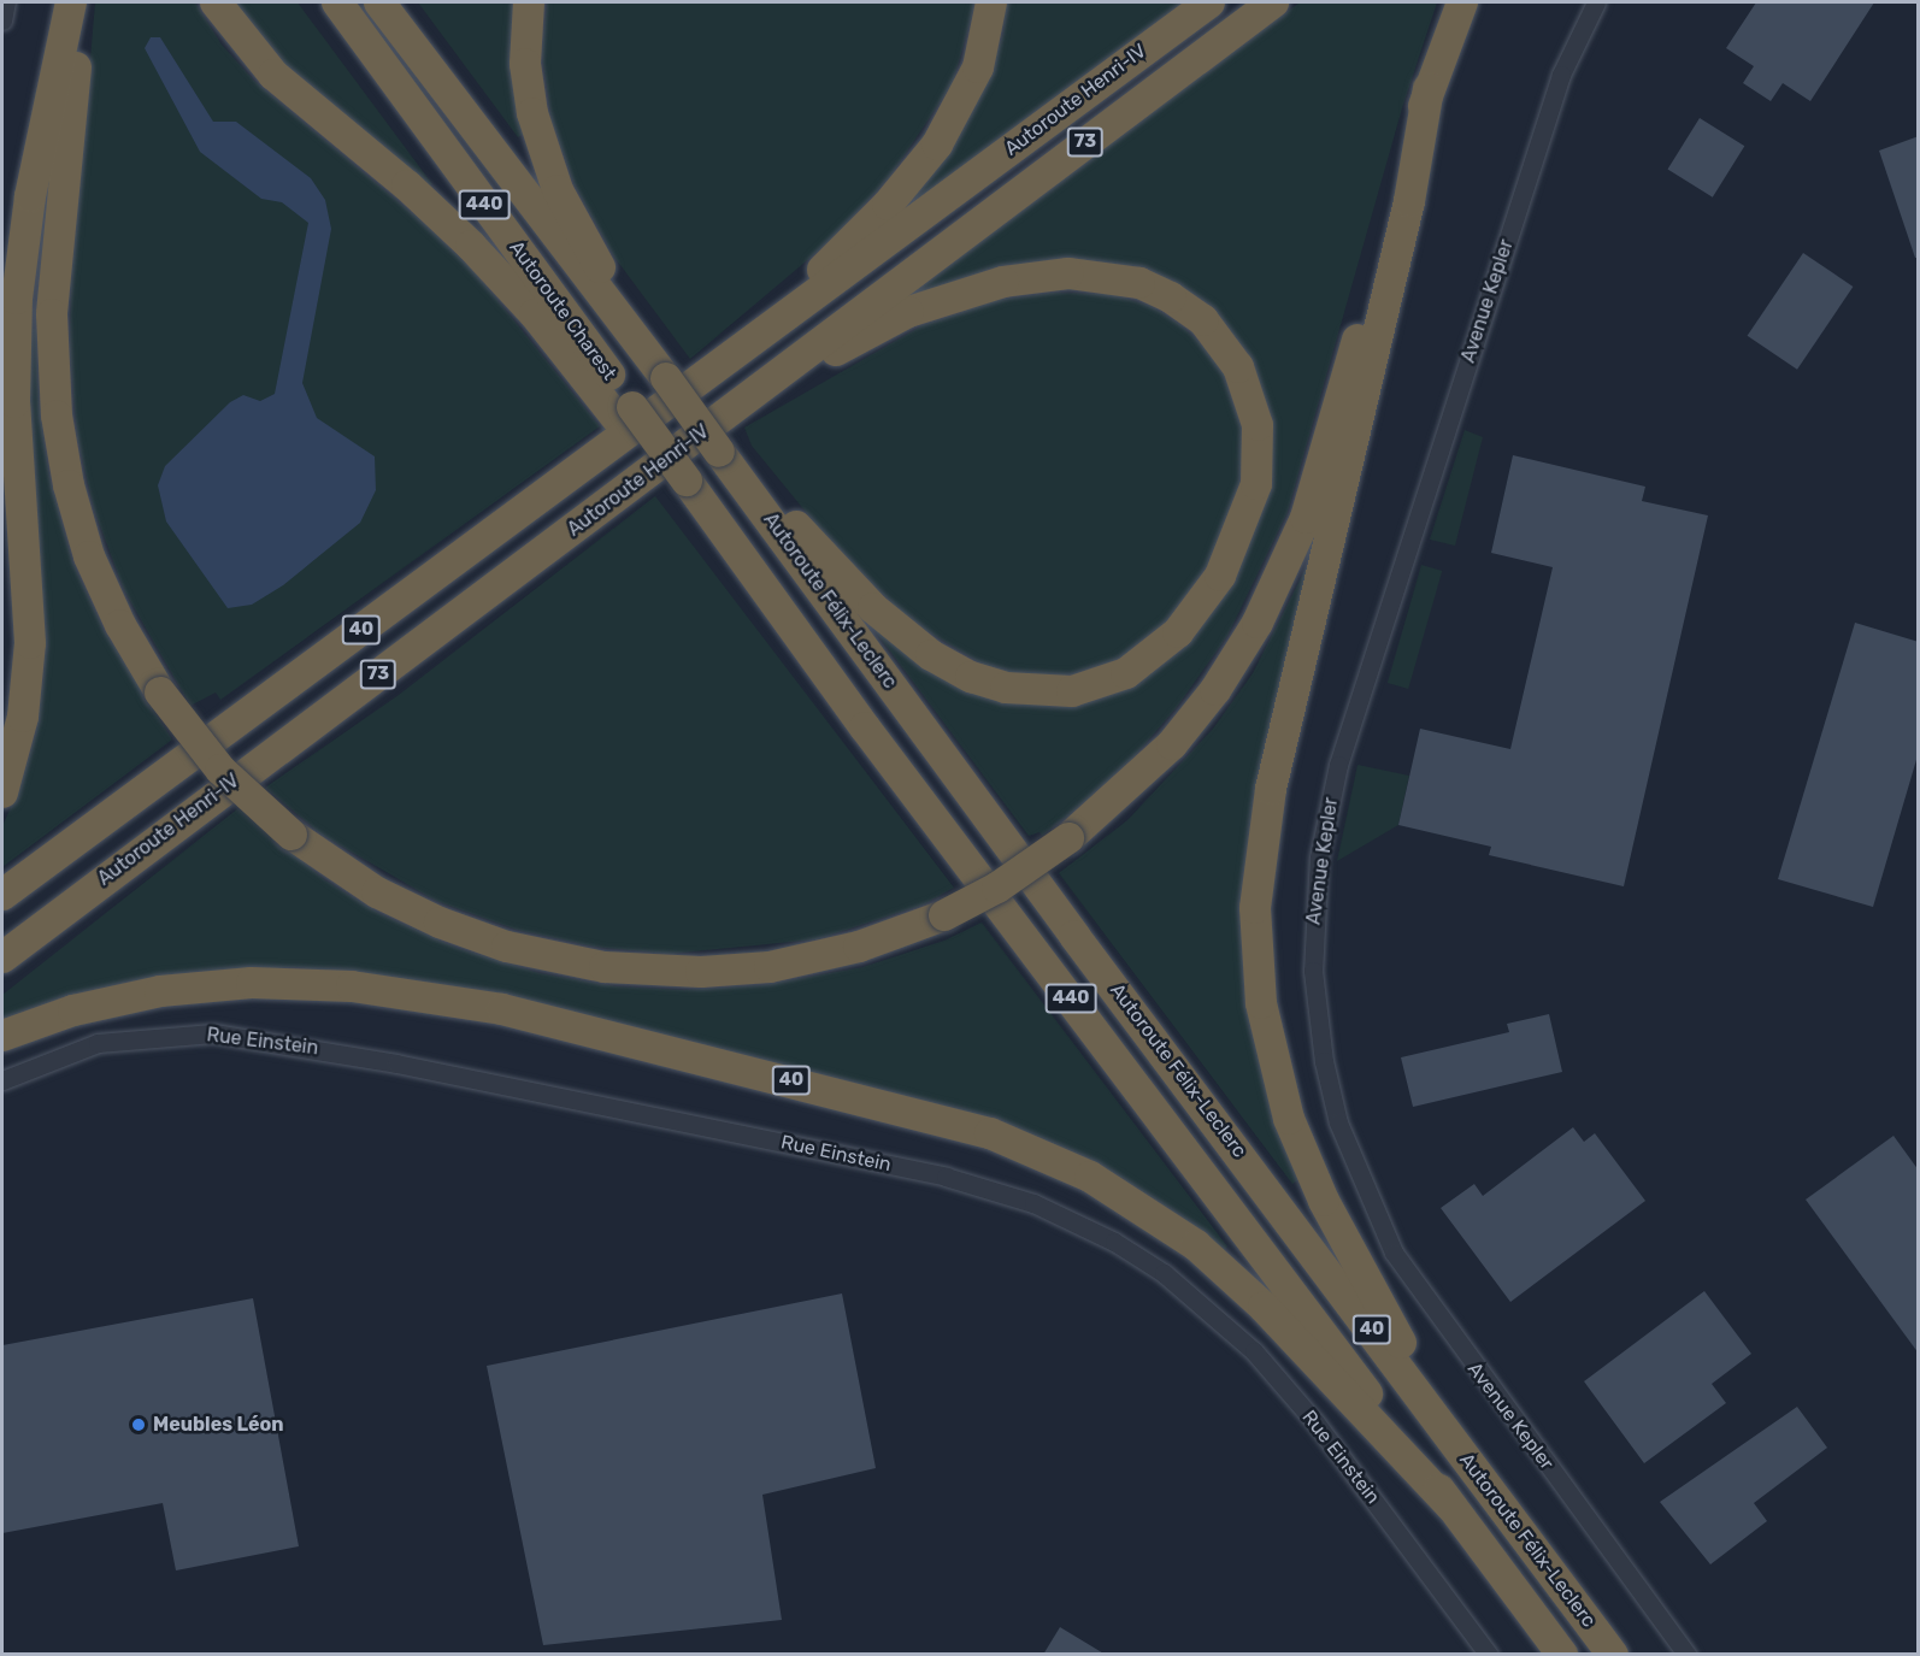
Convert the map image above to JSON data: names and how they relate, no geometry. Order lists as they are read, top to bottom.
{
  "streets": {
    "highway": [
      "Autoroute Henri-IV",
      "73",
      "440",
      "Autoroute Charest",
      "Autoroute Félix-Leclerc",
      "40"
    ],
    "street": ["Avenue Kepler", "Rue Einstein"]
  },
  "crossings": [
    ["Autoroute Charest", "Autoroute Félix-Leclerc"],
    ["Autoroute Félix-Leclerc", "40"]
  ],
  "places": ["Meubles Léon"]
}
